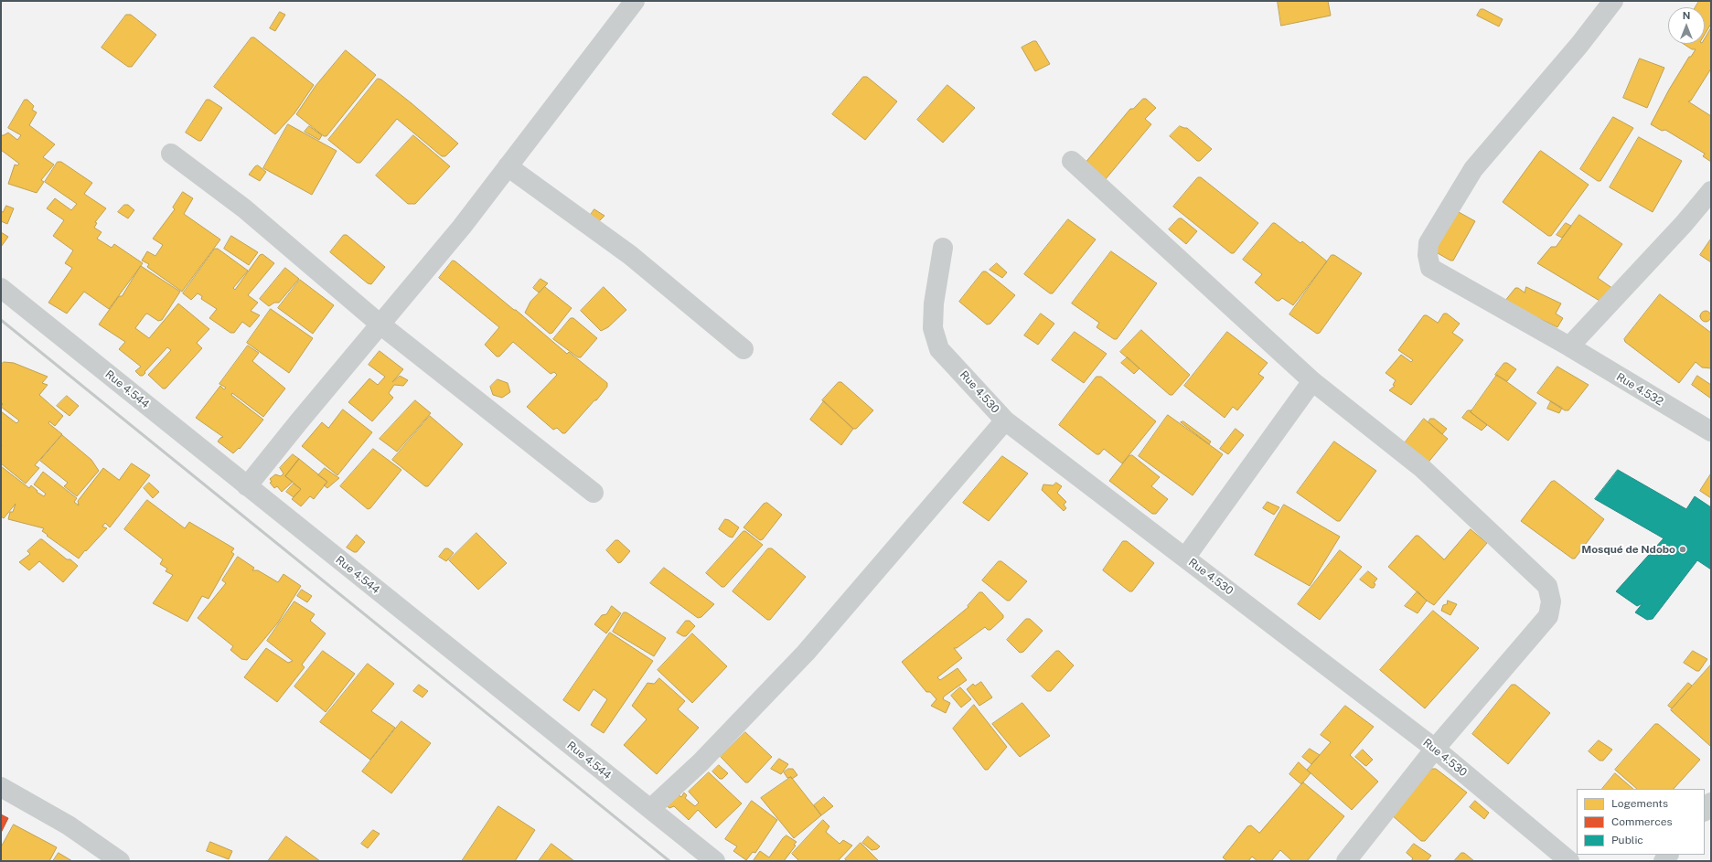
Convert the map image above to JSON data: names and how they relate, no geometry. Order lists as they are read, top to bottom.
{
  "streets": {
    "street": ["Rue 4.544", "Rue 4.532", "Rue 4.530"]
  },
  "places": ["Mosqué de Ndobo"],
  "legend": ["Logements", "Commerces", "Public"],
  "north": "top"
}
